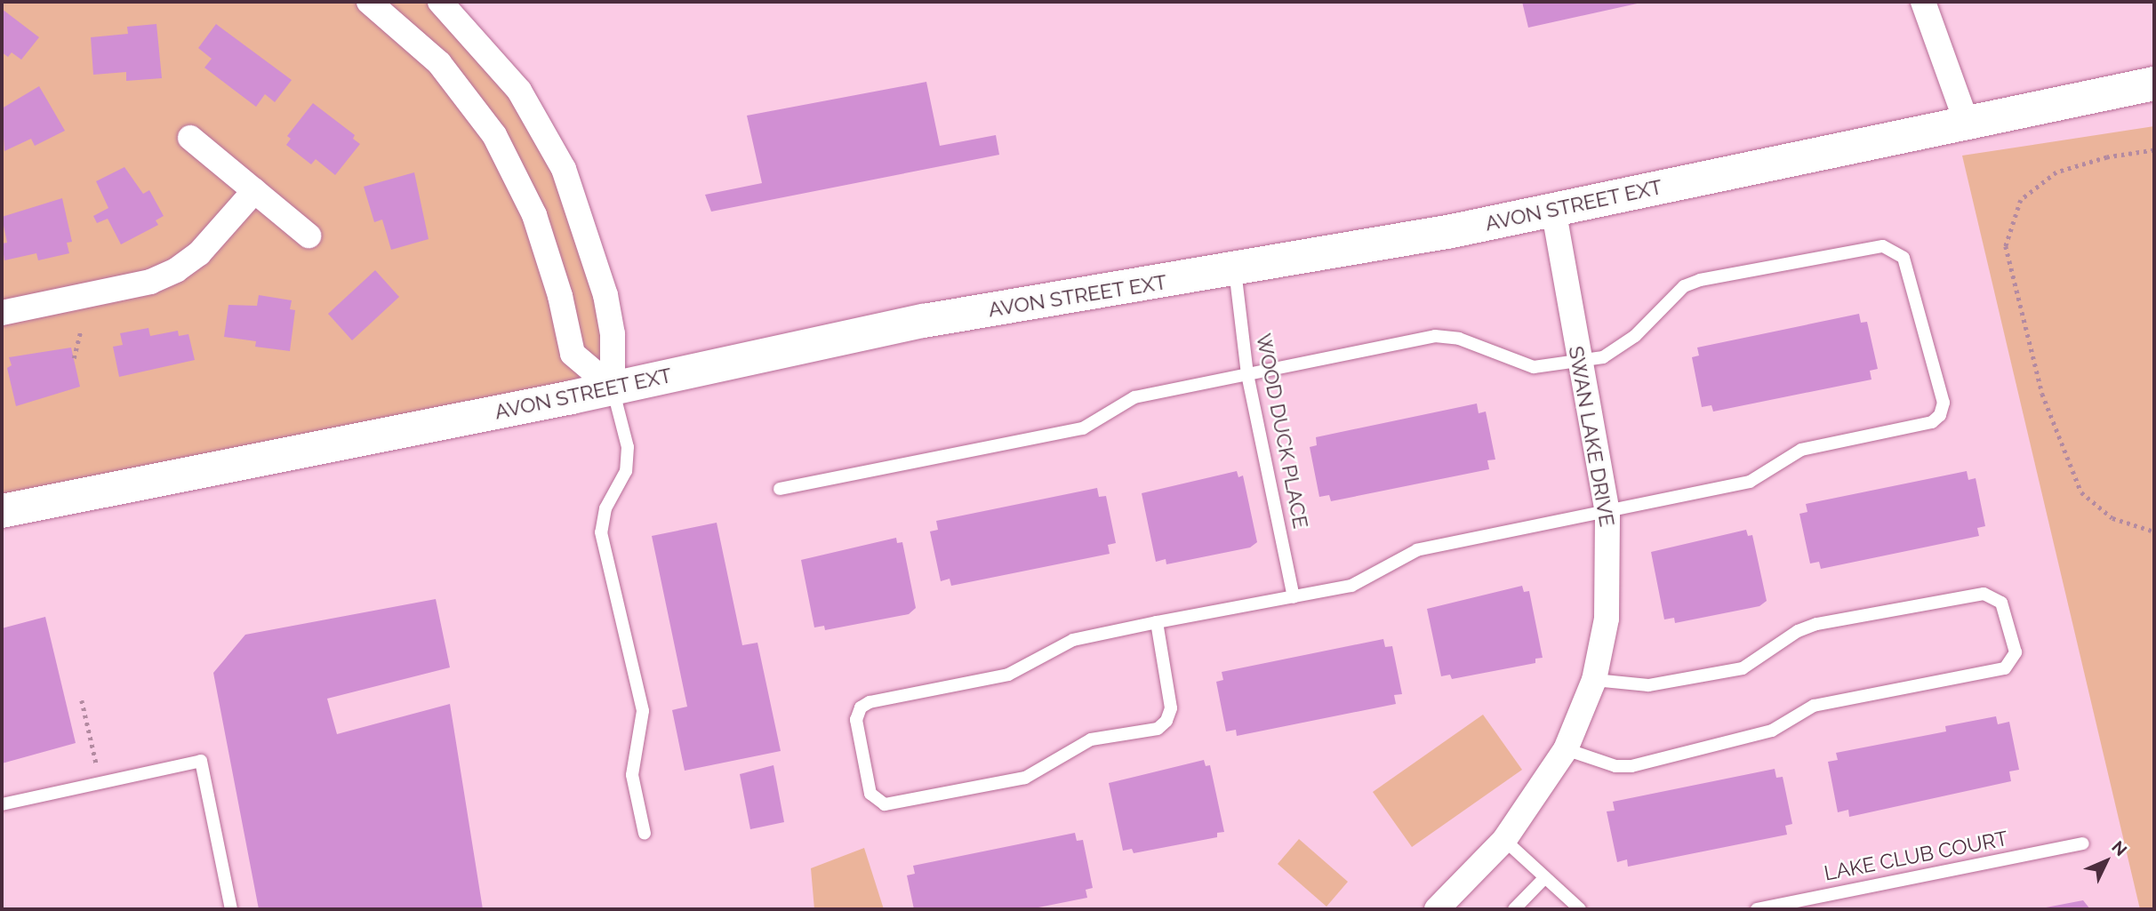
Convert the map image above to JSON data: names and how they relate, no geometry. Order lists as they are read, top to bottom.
{
  "streets": {
    "main road": ["AVON STREET EXT"],
    "street": ["SWAN LAKE DRIVE"],
    "lane": ["WOOD DUCK PLACE", "LAKE CLUB COURT"]
  },
  "crossings": [
    ["AVON STREET EXT", "WOOD DUCK PLACE"],
    ["AVON STREET EXT", "SWAN LAKE DRIVE"]
  ],
  "north": "top right"
}
